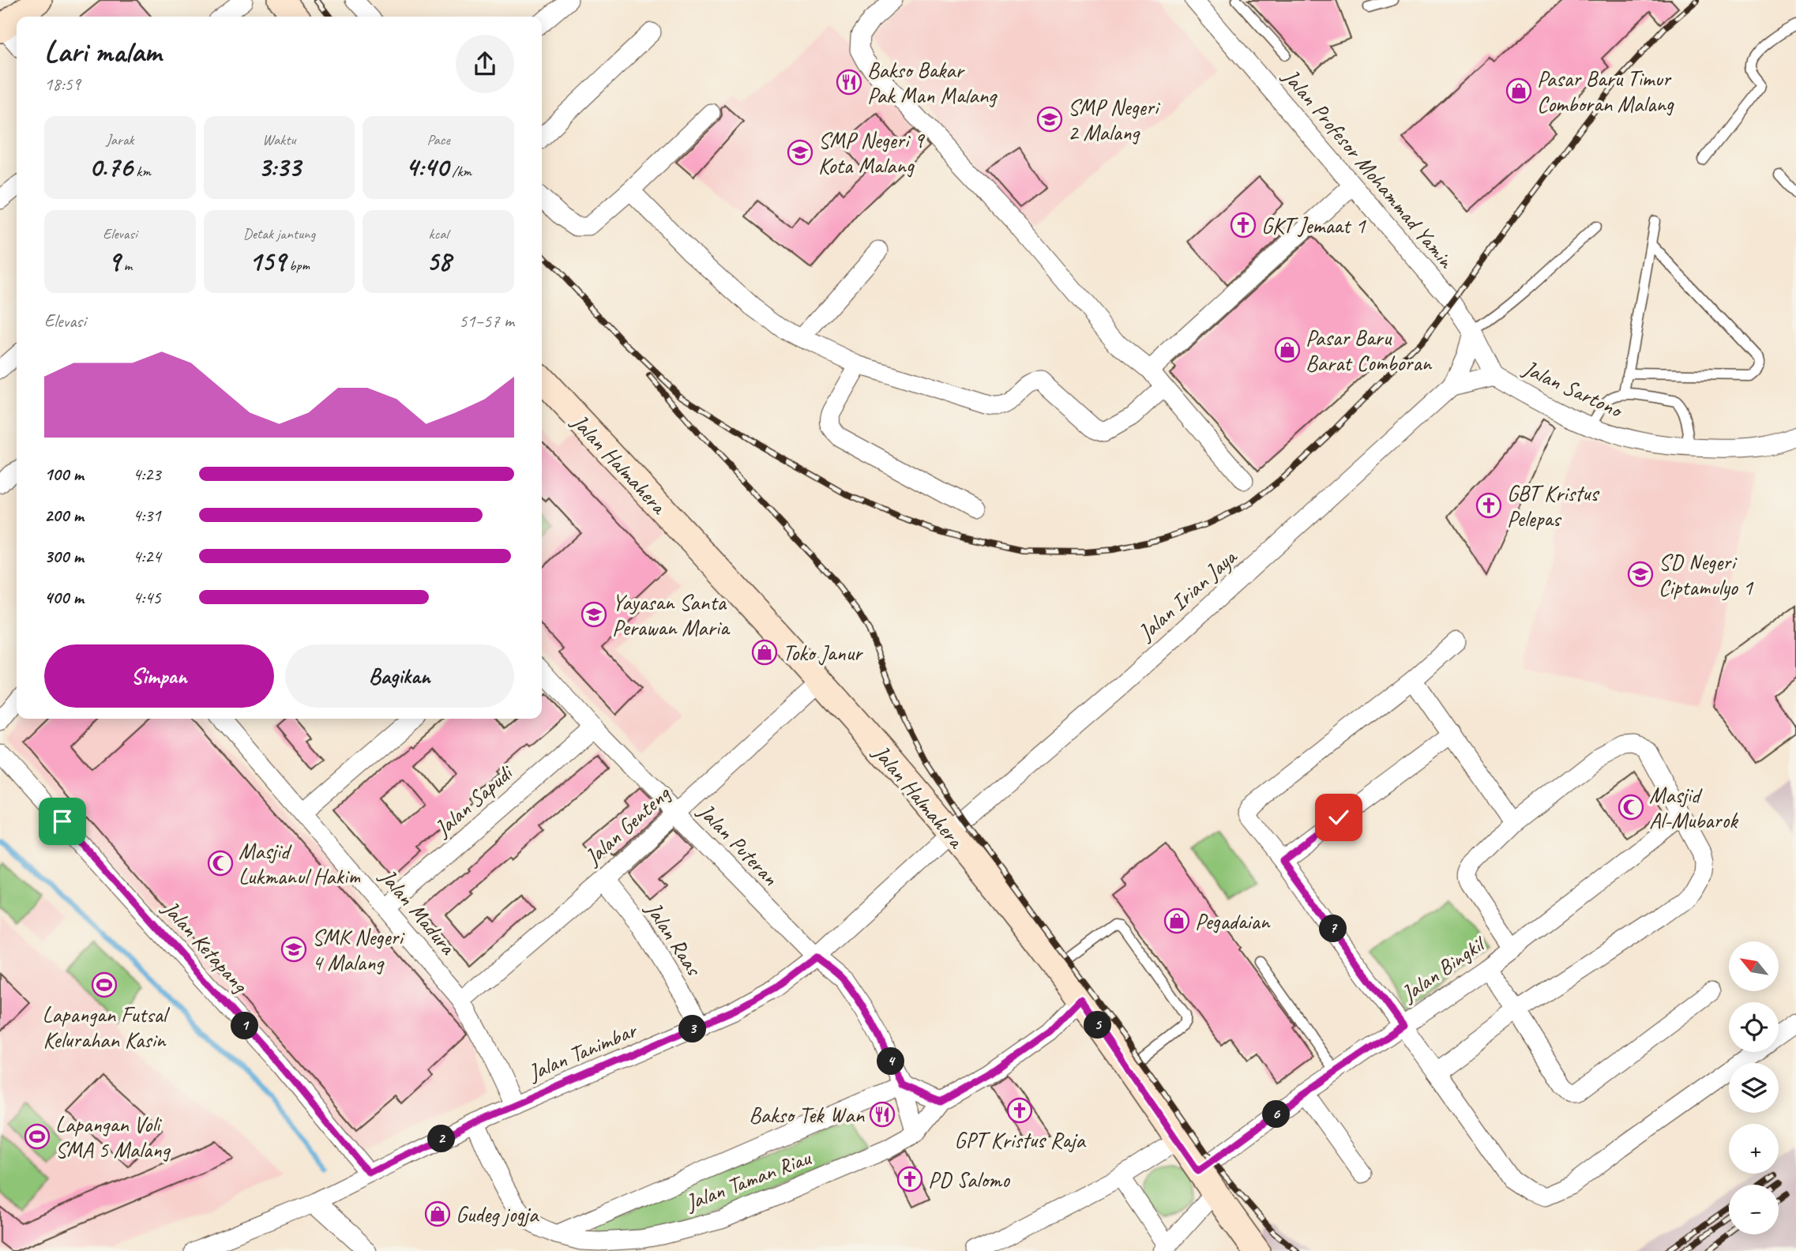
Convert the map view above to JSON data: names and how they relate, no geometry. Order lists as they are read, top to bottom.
{
  "streets": {
    "street": [
      "Jalan Profesor Mohammad Yamin",
      "Jalan Sartono",
      "Jalan Halmahera",
      "Jalan Irian Jaya",
      "Jalan Sapudi",
      "Jalan Genteng",
      "Jalan Puteran",
      "Jalan Madura",
      "Jalan Raas",
      "Jalan Ketapang",
      "Jalan Bingkil",
      "Jalan Tanimbar",
      "Jalan Taman Riau"
    ]
  },
  "crossings": [
    ["Jalan Profesor Mohammad Yamin", "Jalan Sartono"],
    ["Jalan Profesor Mohammad Yamin", "Jalan Irian Jaya"],
    ["Jalan Sartono", "Jalan Irian Jaya"],
    ["Jalan Halmahera", "Jalan Irian Jaya"],
    ["Jalan Halmahera", "Jalan Genteng"],
    ["Jalan Halmahera", "Jalan Bingkil"],
    ["Jalan Halmahera", "Jalan Tanimbar"],
    ["Jalan Halmahera", "Jalan Taman Riau"],
    ["Jalan Irian Jaya", "Jalan Tanimbar"],
    ["Jalan Sapudi", "Jalan Puteran"],
    ["Jalan Sapudi", "Jalan Madura"],
    ["Jalan Genteng", "Jalan Puteran"],
    ["Jalan Genteng", "Jalan Madura"],
    ["Jalan Genteng", "Jalan Raas"],
    ["Jalan Puteran", "Jalan Tanimbar"],
    ["Jalan Puteran", "Jalan Taman Riau"],
    ["Jalan Madura", "Jalan Tanimbar"],
    ["Jalan Raas", "Jalan Tanimbar"],
    ["Jalan Ketapang", "Jalan Tanimbar"],
    ["Jalan Tanimbar", "Jalan Taman Riau"]
  ],
  "places": {
    "restaurant": ["Bakso Bakar Pak Man Malang", "Bakso Tek Wan"],
    "shop": [
      "Pasar Baru Timur Comboran Malang",
      "Pasar Baru Barat Comboran",
      "Toko Janur",
      "Pegadaian",
      "Gudeg jogja"
    ],
    "school or university": [
      "SMP Negeri 2 Malang",
      "SMP Negeri 9 Kota Malang",
      "SD Negeri Ciptamulyo 1",
      "Yayasan Santa Perawan Maria",
      "SMK Negeri 4 Malang"
    ],
    "church": [
      "GKT Jemaat 1",
      "GBT Kristus Pelepas",
      "GPT Kristus Raja",
      "PD Salomo"
    ],
    "mosque": ["Masjid Al-Mubarok", "Masjid Lukmanul Hakim"],
    "sports": ["Lapangan Futsal Kelurahan Kasin", "Lapangan Voli SMA 5 Malang"]
  },
  "north": "top left",
  "page": {
    "heading": ["Lari malam", "18:59"],
    "stats": [
      ["Jarak", "0.76 km"],
      ["Waktu", "3:33"],
      ["Pace", "4:40 /km"],
      ["Elevasi", "9 m"],
      ["Detak jantung", "159 bpm"],
      ["kcal", "58"]
    ],
    "chart": ["Elevasi", "51–57 m"],
    "list": [
      {
        "name": "100 m",
        "note": "4:23"
      },
      {
        "name": "200 m",
        "note": "4:31"
      },
      {
        "name": "300 m",
        "note": "4:24"
      },
      {
        "name": "400 m",
        "note": "4:45"
      }
    ],
    "buttons": ["Simpan", "Bagikan"],
    "pins": [
      "7",
      "5",
      "1",
      "3",
      "4",
      "6",
      "2"
    ],
    "map_buttons": ["+", "−"]
  }
}
